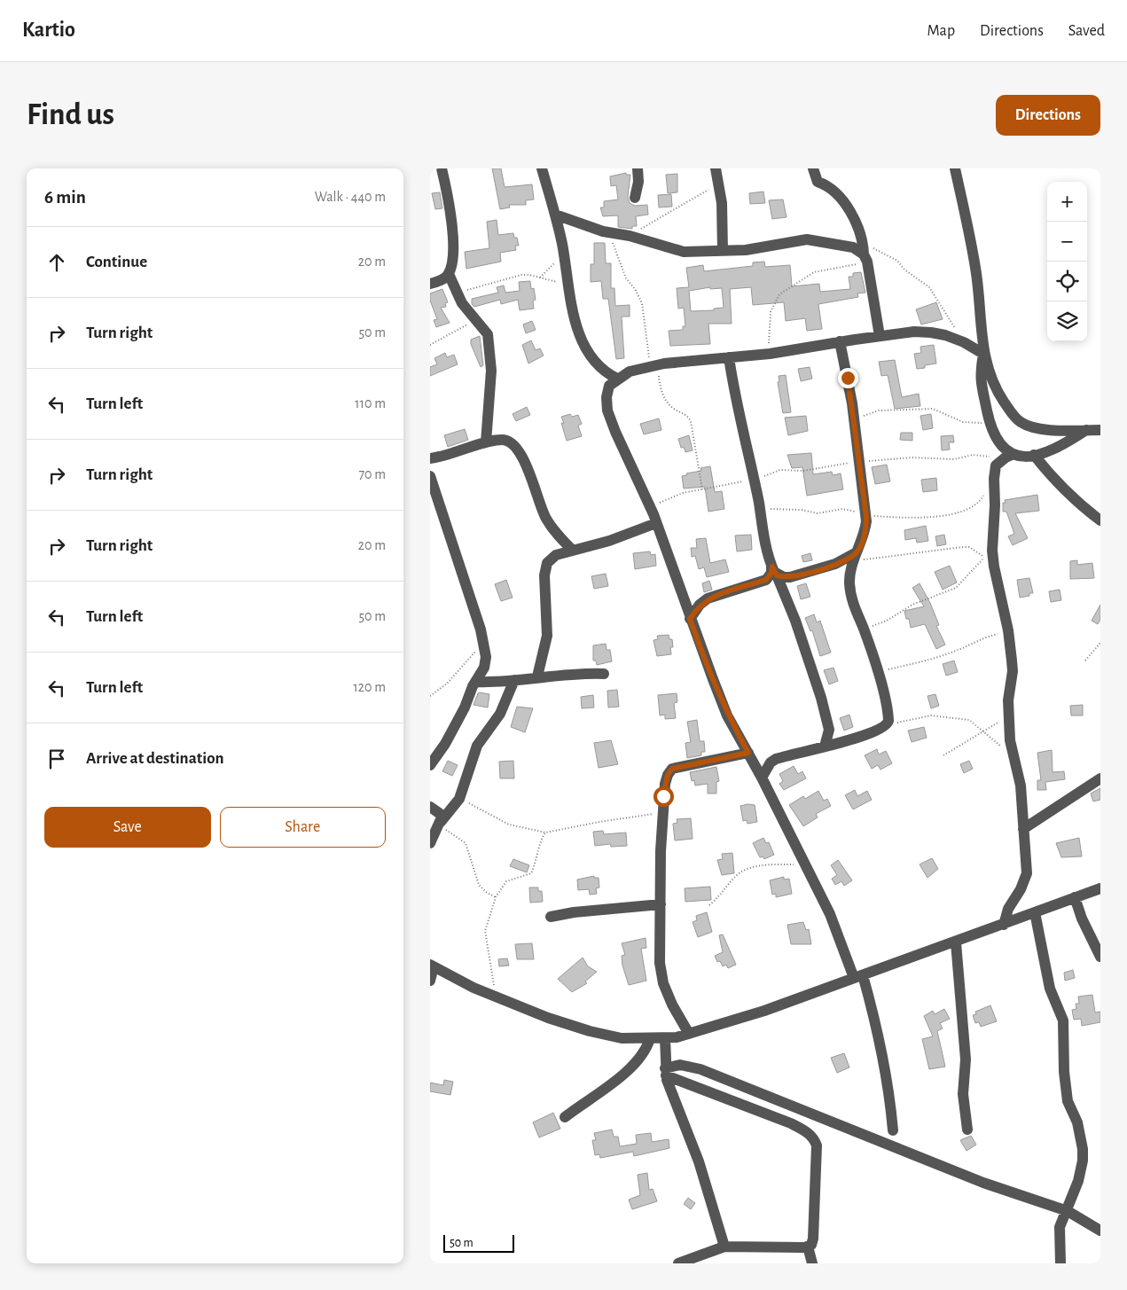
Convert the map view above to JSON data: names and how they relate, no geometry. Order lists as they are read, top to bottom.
{
  "scale_bar": "50 m",
  "page": {
    "header": "Kartio",
    "nav": ["Map", "Directions", "Saved"],
    "buttons": [
      "Directions",
      ["Save", "Share"]
    ],
    "title": "Find us",
    "heading": ["6 min", "Walk · 440 m"],
    "map_buttons": ["+", "−"],
    "list": [
      ["Continue", "20 m"],
      ["Turn right", "50 m"],
      ["Turn left", "110 m"],
      ["Turn right", "70 m"],
      ["Turn right", "20 m"],
      ["Turn left", "50 m"],
      ["Turn left", "120 m"],
      "Arrive at destination"
    ],
    "scale": "50 m"
  }
}
